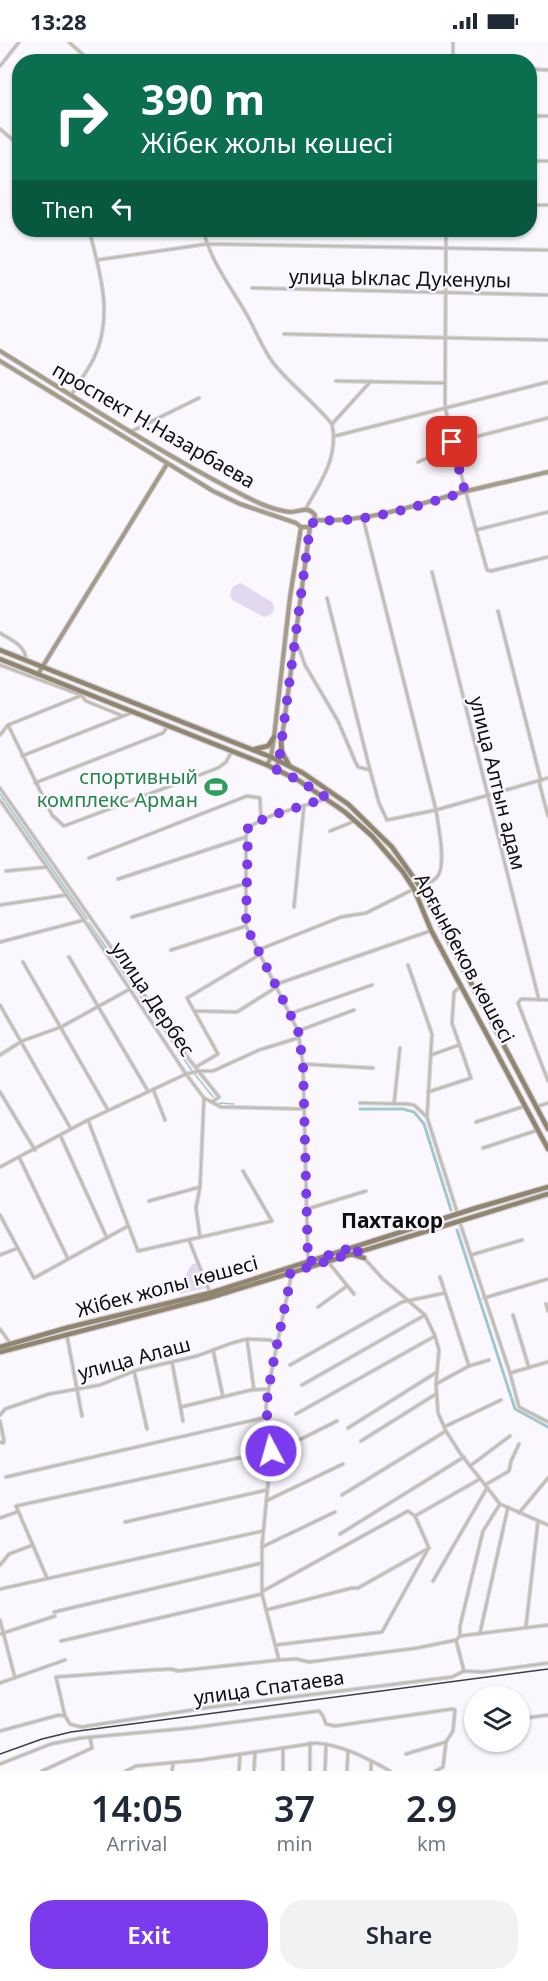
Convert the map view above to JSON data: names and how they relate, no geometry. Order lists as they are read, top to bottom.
{
  "streets": {
    "main road": ["проспект Н.Назарбаева", "Арғынбеков көшесі", "Жібек жолы көшесі"],
    "street": [
      "улица Ыклас Дукенулы",
      "улица Алтын адам",
      "улица Дербес",
      "улица Алаш",
      "улица Спатаева"
    ]
  },
  "districts": ["Пахтакор"],
  "places": {
    "sports": ["спортивный комплекс Арман"]
  },
  "page": {
    "status": "13:28",
    "turn": ["390 m", "Жібек жолы көшесі"],
    "then": "Then",
    "eta": [
      "14:05",
      "Arrival",
      "37",
      "min",
      "2.9",
      "km"
    ],
    "buttons": ["Exit", "Share"]
  }
}
